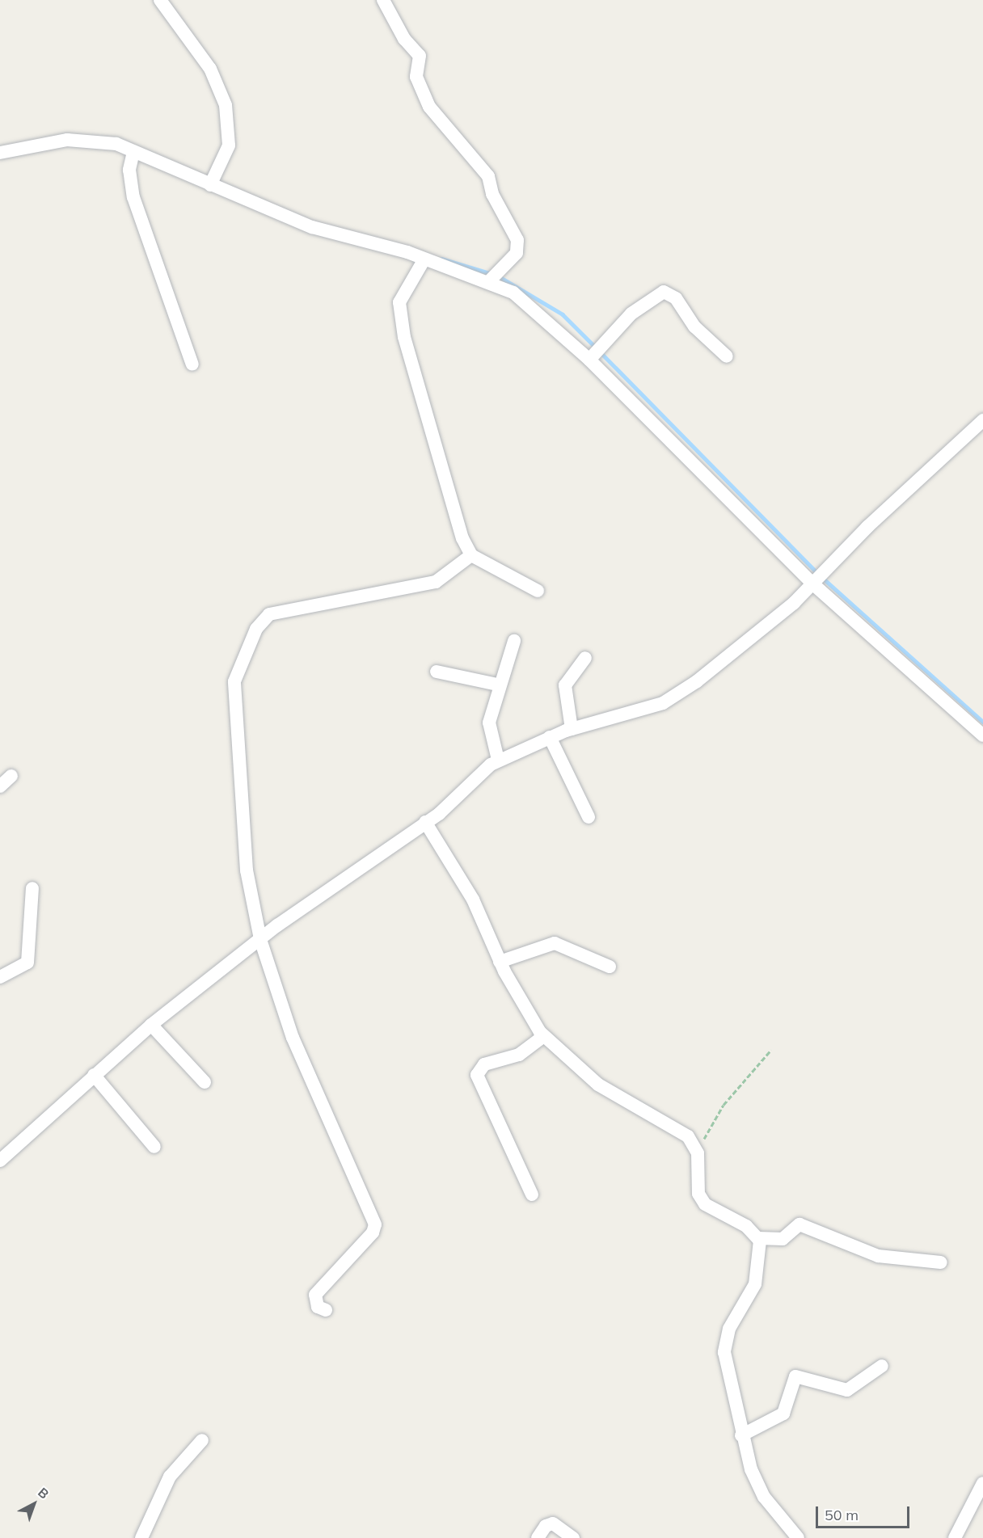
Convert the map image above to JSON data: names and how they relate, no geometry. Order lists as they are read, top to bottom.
{
  "scale_bar": "50 m",
  "north": "top right"
}
